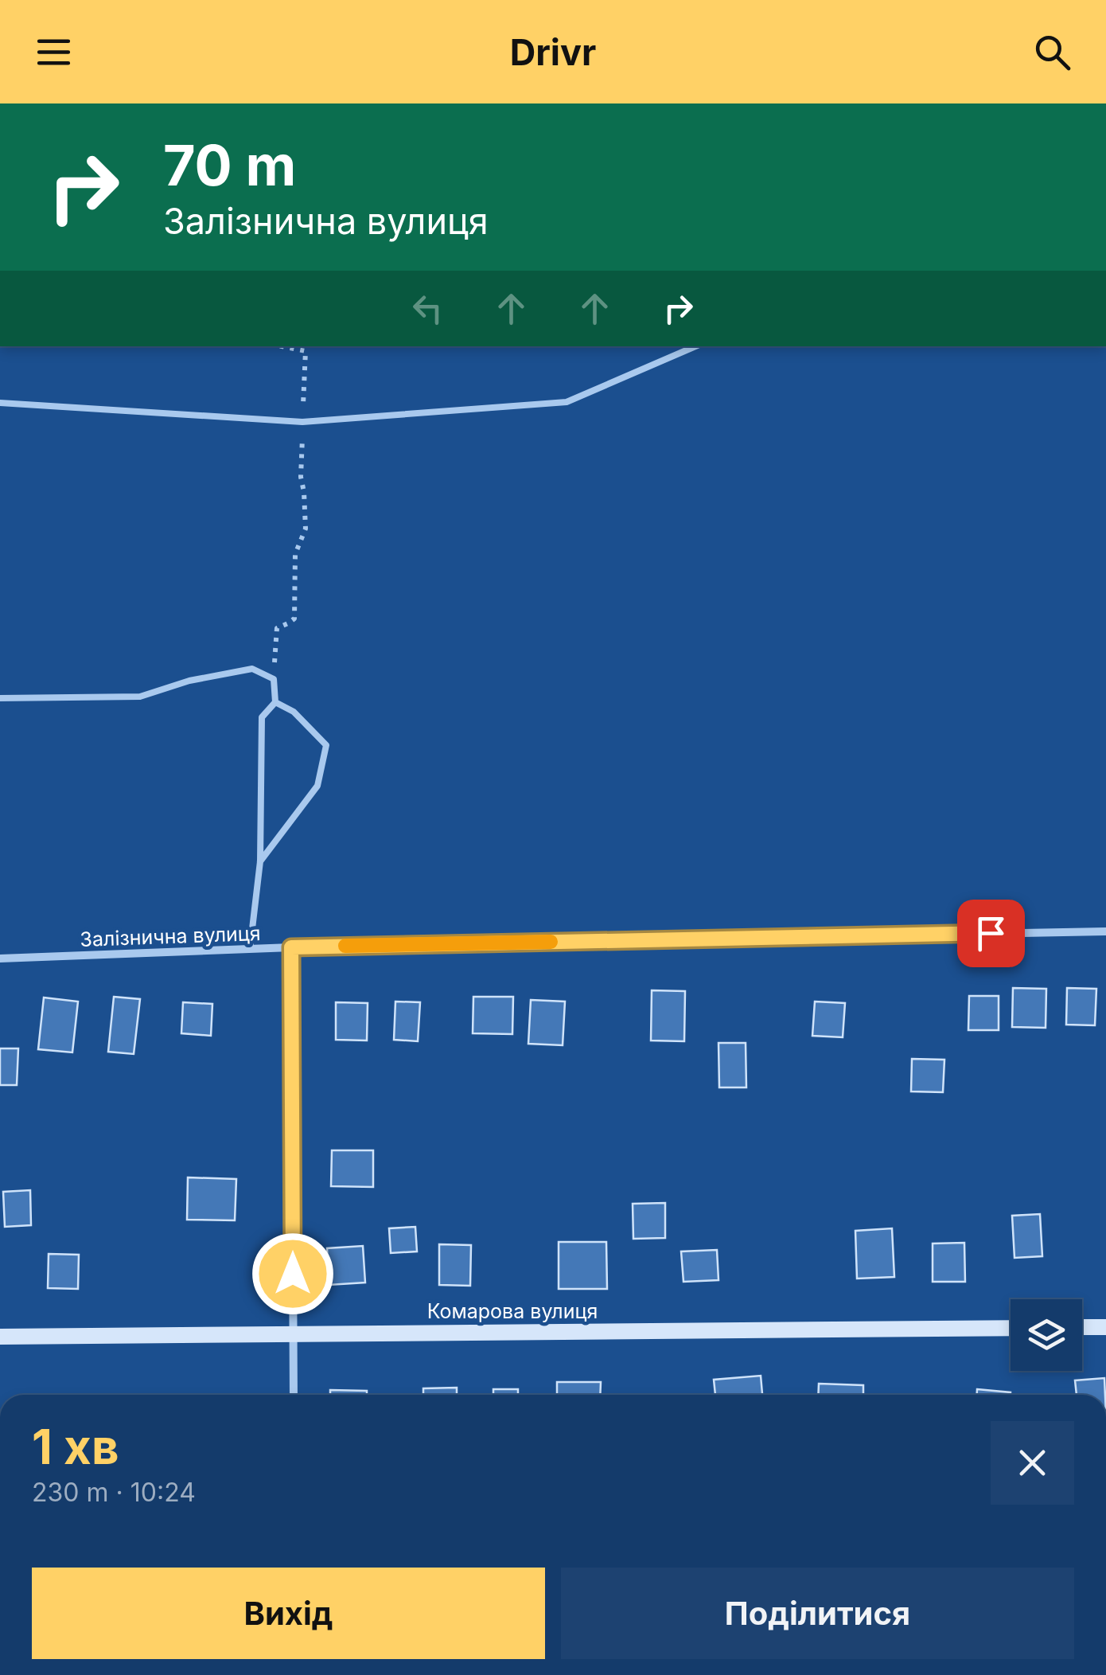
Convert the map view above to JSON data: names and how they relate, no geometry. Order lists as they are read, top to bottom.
{
  "streets": {
    "main road": ["Комарова вулиця"],
    "street": ["Залізнична вулиця"]
  },
  "page": {
    "header": "Drivr",
    "turn": ["70 m", "Залізнична вулиця"],
    "heading": ["1 хв", "230 m · 10:24"],
    "buttons": ["Вихід", "Поділитися"]
  }
}
